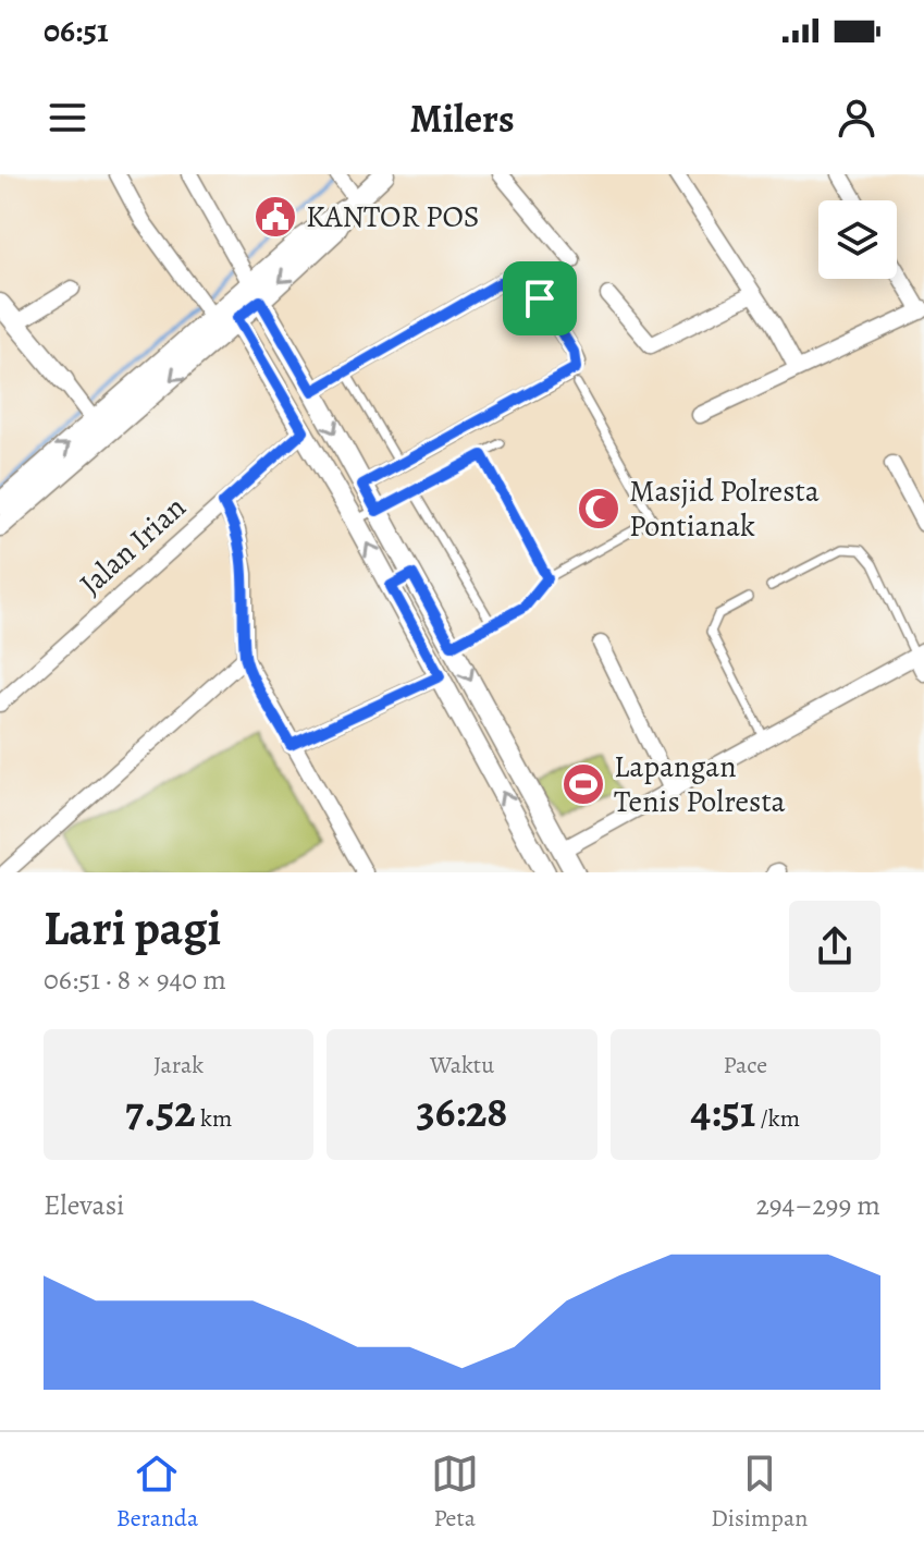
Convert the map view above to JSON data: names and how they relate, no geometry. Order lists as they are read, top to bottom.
{
  "streets": {
    "street": ["Jalan Irian"]
  },
  "places": {
    "public building": ["KANTOR POS"],
    "mosque": ["Masjid Polresta Pontianak"],
    "sports": ["Lapangan Tenis Polresta"]
  },
  "page": {
    "status": "06:51",
    "header": "Milers",
    "heading": ["Lari pagi", "06:51 · 8 × 940 m"],
    "stats": [
      ["Jarak", "7.52 km"],
      ["Waktu", "36:28"],
      ["Pace", "4:51 /km"]
    ],
    "chart": ["Elevasi", "294–299 m"],
    "tabs": ["Beranda", "Peta", "Disimpan"]
  }
}
